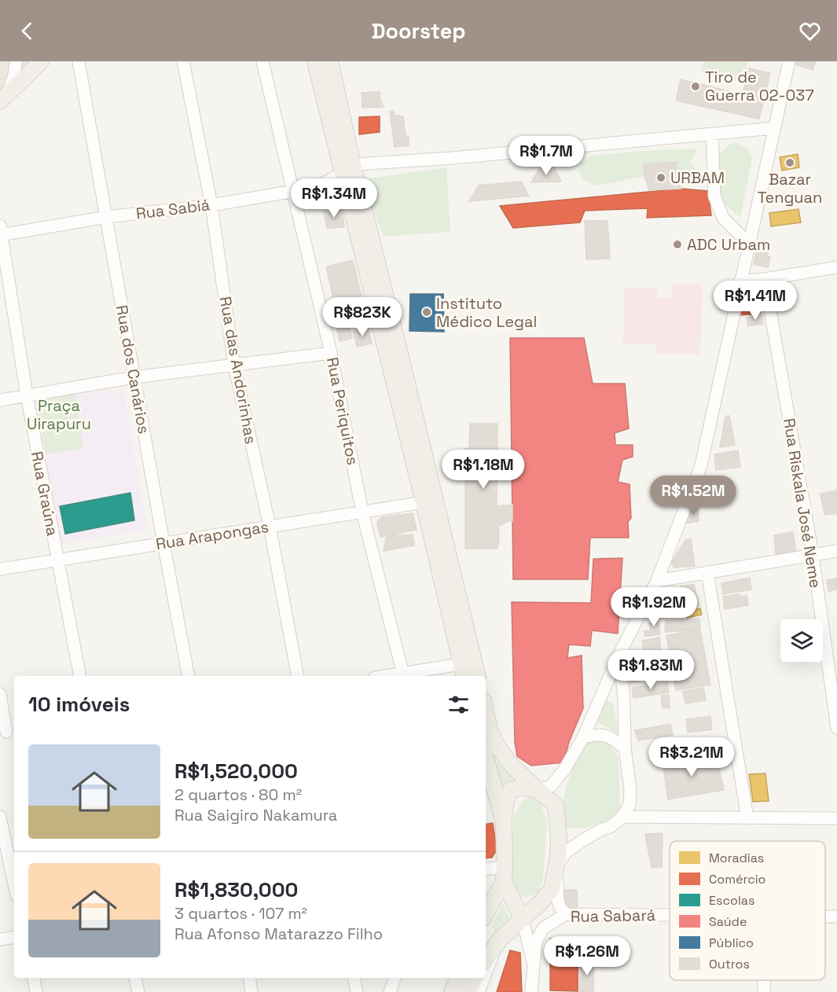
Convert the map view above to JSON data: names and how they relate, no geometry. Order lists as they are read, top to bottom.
{
  "streets": {
    "street": [
      "Rua Sabiá",
      "Rua dos Canários",
      "Rua das Andorinhas",
      "Rua Periquitos",
      "Rua Graúna",
      "Rua Riskala José Neme",
      "Rua Arapongas",
      "Rua Sabará"
    ]
  },
  "crossings": [
    ["Rua Sabiá", "Rua dos Canários"],
    ["Rua Sabiá", "Rua das Andorinhas"],
    ["Rua Sabiá", "Rua Periquitos"],
    ["Rua Sabiá", "Rua Graúna"],
    ["Rua dos Canários", "Rua Arapongas"],
    ["Rua das Andorinhas", "Rua Arapongas"],
    ["Rua Periquitos", "Rua Arapongas"],
    ["Rua Graúna", "Rua Arapongas"]
  ],
  "parks": ["Praça Uirapuru"],
  "places": [
    "Tiro de Guerra 02-037",
    "Bazar Tenguan",
    "URBAM",
    "ADC Urbam",
    "Instituto Médico Legal"
  ],
  "legend": [
    "Moradias",
    "Comércio",
    "Escolas",
    "Saúde",
    "Público",
    "Outros"
  ],
  "page": {
    "header": "Doorstep",
    "price": [
      "R$1.7M",
      "R$1.34M",
      "R$1.41M",
      "R$823K",
      "R$1.18M",
      "R$1.52M",
      "R$1.92M",
      "R$1.83M",
      "R$3.21M",
      "R$1.26M"
    ],
    "heading": "10 imóveis",
    "list": [
      {
        "name": "R$1,520,000",
        "note": "2 quartos · 80 m² · Rua Saigiro Nakamura"
      },
      {
        "name": "R$1,830,000",
        "note": "3 quartos · 107 m² · Rua Afonso Matarazzo Filho"
      }
    ]
  }
}
